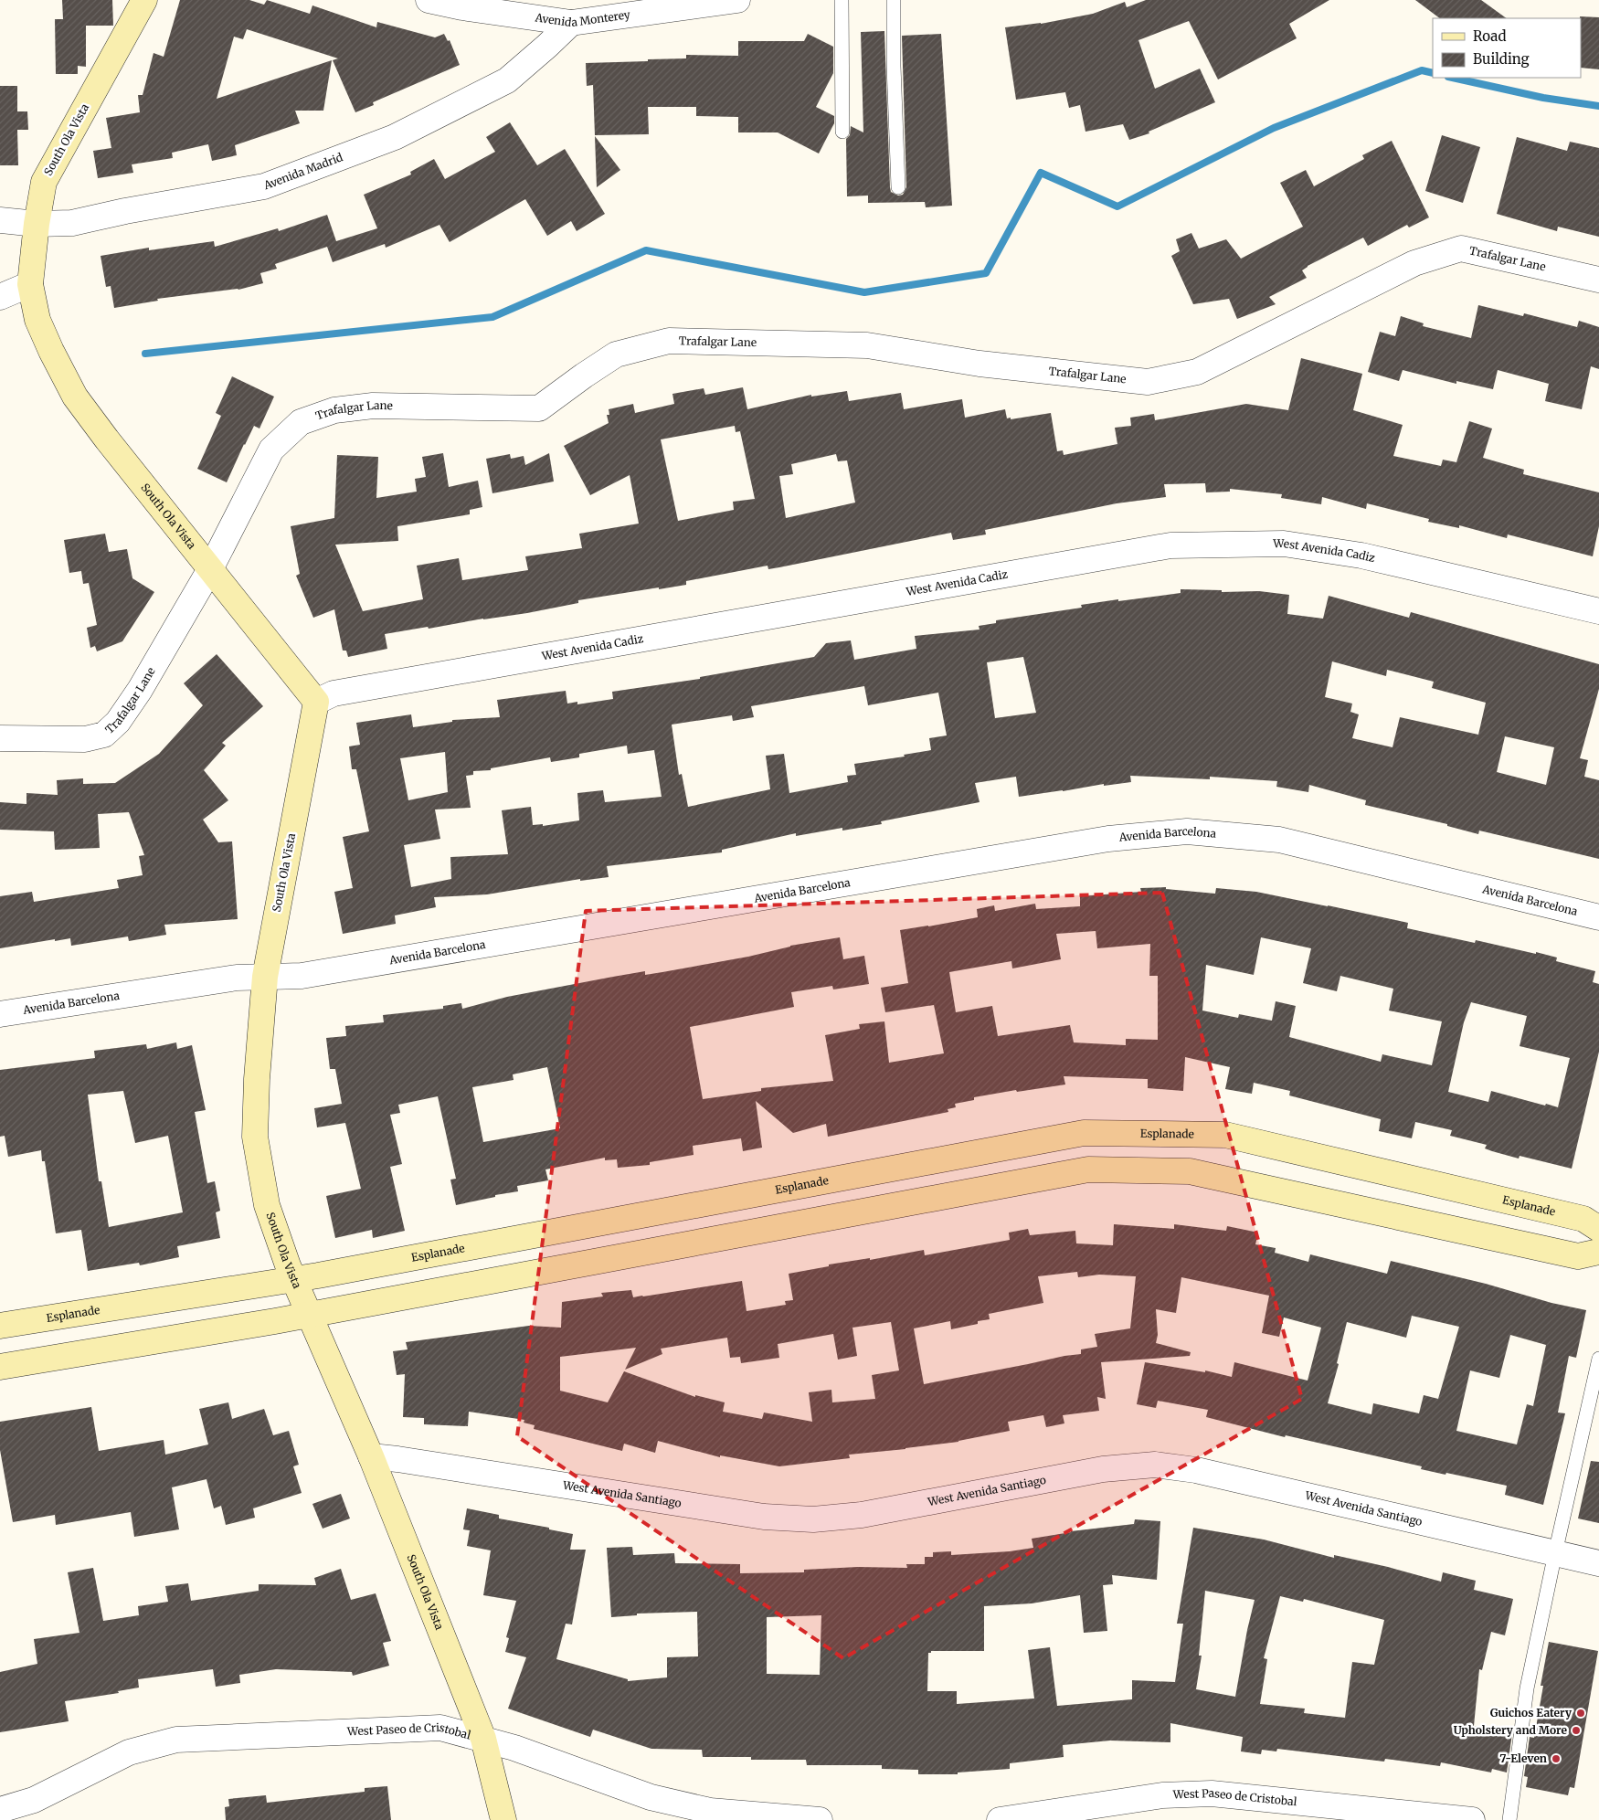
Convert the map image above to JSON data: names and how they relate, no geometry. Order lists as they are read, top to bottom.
{
  "streets": {
    "street": [
      "Avenida Monterey",
      "South Ola Vista",
      "Avenida Madrid",
      "Trafalgar Lane",
      "West Avenida Cadiz",
      "Avenida Barcelona",
      "Esplanade",
      "West Avenida Santiago",
      "West Paseo de Cristobal"
    ]
  },
  "crossings": [
    ["Avenida Monterey", "Avenida Madrid"],
    ["South Ola Vista", "Avenida Madrid"],
    ["South Ola Vista", "Trafalgar Lane"],
    ["South Ola Vista", "West Avenida Cadiz"],
    ["South Ola Vista", "Avenida Barcelona"],
    ["South Ola Vista", "Esplanade"],
    ["South Ola Vista", "West Avenida Santiago"],
    ["South Ola Vista", "West Paseo de Cristobal"]
  ],
  "places": ["Guichos Eatery", "Upholstery and More", "7-Eleven"],
  "legend": ["Road", "Building"]
}
